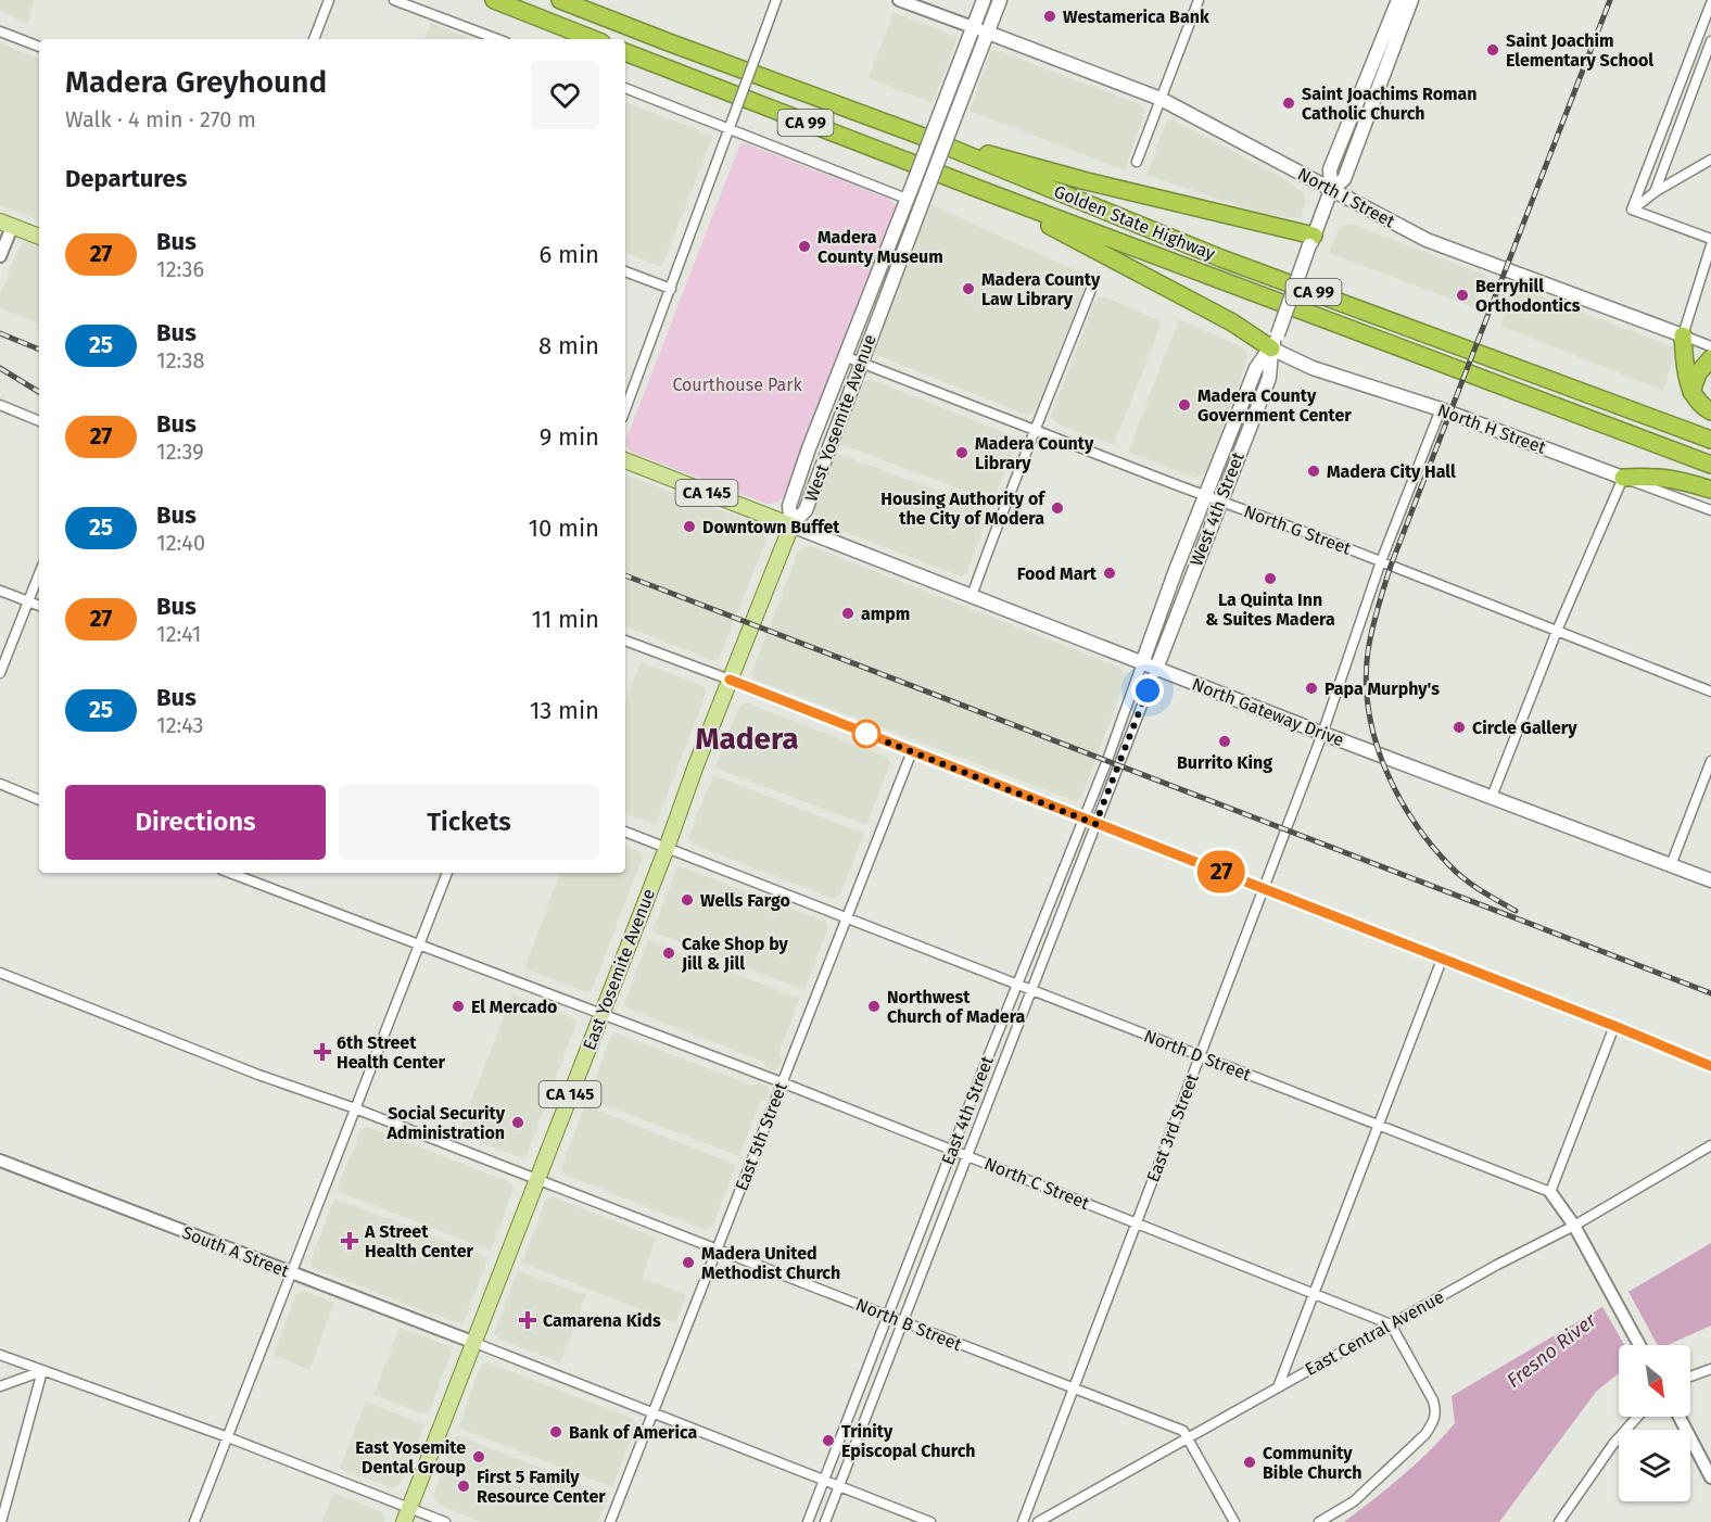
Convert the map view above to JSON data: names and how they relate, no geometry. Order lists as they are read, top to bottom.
{
  "streets": {
    "highway": ["CA 99", "Golden State Highway"],
    "main road": [
      "North I Street",
      "West Yosemite Avenue",
      "North H Street",
      "CA 145",
      "West 4th Street",
      "North Gateway Drive",
      "East Yosemite Avenue"
    ],
    "street": [
      "North G Street",
      "North D Street",
      "East 4th Street",
      "East 3rd Street",
      "East 5th Street",
      "North C Street",
      "South A Street",
      "North B Street",
      "East Central Avenue"
    ]
  },
  "crossings": [
    ["North I Street", "West Yosemite Avenue"],
    ["North I Street", "West 4th Street"],
    ["West Yosemite Avenue", "CA 145"],
    ["West Yosemite Avenue", "North G Street"],
    ["West Yosemite Avenue", "North Gateway Drive"],
    ["West Yosemite Avenue", "East Yosemite Avenue"],
    ["North H Street", "West 4th Street"],
    ["North H Street", "East 3rd Street"],
    ["CA 145", "North Gateway Drive"],
    ["CA 145", "East Yosemite Avenue"],
    ["West 4th Street", "North G Street"],
    ["West 4th Street", "North Gateway Drive"],
    ["West 4th Street", "East 4th Street"],
    ["North G Street", "East 3rd Street"],
    ["North Gateway Drive", "East Yosemite Avenue"],
    ["North Gateway Drive", "East 4th Street"],
    ["North Gateway Drive", "East 3rd Street"],
    ["East Yosemite Avenue", "North D Street"],
    ["East Yosemite Avenue", "North C Street"],
    ["East Yosemite Avenue", "South A Street"],
    ["East Yosemite Avenue", "North B Street"],
    ["North D Street", "East 4th Street"],
    ["North D Street", "East 3rd Street"],
    ["North D Street", "East 5th Street"],
    ["East 4th Street", "North C Street"],
    ["East 4th Street", "North B Street"],
    ["East 3rd Street", "North C Street"],
    ["East 3rd Street", "North B Street"],
    ["East 5th Street", "North C Street"],
    ["East 5th Street", "North B Street"],
    ["North C Street", "East Central Avenue"],
    ["North B Street", "East Central Avenue"]
  ],
  "districts": ["Madera"],
  "water": ["Fresno River"],
  "parks": ["Courthouse Park"],
  "places": {
    "other": [
      "Westamerica Bank",
      "Saint Joachim Elementary School",
      "Saint Joachims Roman Catholic Church",
      "Madera County Museum",
      "Madera County Law Library",
      "Berryhill Orthodontics",
      "Madera County Government Center",
      "Madera County Library",
      "Madera City Hall",
      "Housing Authority of the City of Modera",
      "Downtown Buffet",
      "Food Mart",
      "La Quinta Inn & Suites Madera",
      "ampm",
      "Papa Murphy's",
      "Circle Gallery",
      "Burrito King",
      "Wells Fargo",
      "Cake Shop by Jill & Jill",
      "El Mercado",
      "Northwest Church of Madera",
      "Social Security Administration",
      "Madera United Methodist Church",
      "Bank of America",
      "Trinity Episcopal Church",
      "East Yosemite Dental Group",
      "Community Bible Church",
      "First 5 Family Resource Center"
    ],
    "health": ["6th Street Health Center", "A Street Health Center", "Camarena Kids"]
  },
  "lines": ["bus line 27"],
  "north": "bottom right",
  "page": {
    "on_map": "27",
    "heading": [
      ["Madera Greyhound", "Walk · 4 min · 270 m"],
      "Departures"
    ],
    "list": [
      {
        "mark": "27",
        "name": "Bus",
        "note": "12:36",
        "value": "6 min"
      },
      {
        "mark": "25",
        "name": "Bus",
        "note": "12:38",
        "value": "8 min"
      },
      {
        "mark": "27",
        "name": "Bus",
        "note": "12:39",
        "value": "9 min"
      },
      {
        "mark": "25",
        "name": "Bus",
        "note": "12:40",
        "value": "10 min"
      },
      {
        "mark": "27",
        "name": "Bus",
        "note": "12:41",
        "value": "11 min"
      },
      {
        "mark": "25",
        "name": "Bus",
        "note": "12:43",
        "value": "13 min"
      }
    ],
    "buttons": ["Directions", "Tickets"]
  }
}
